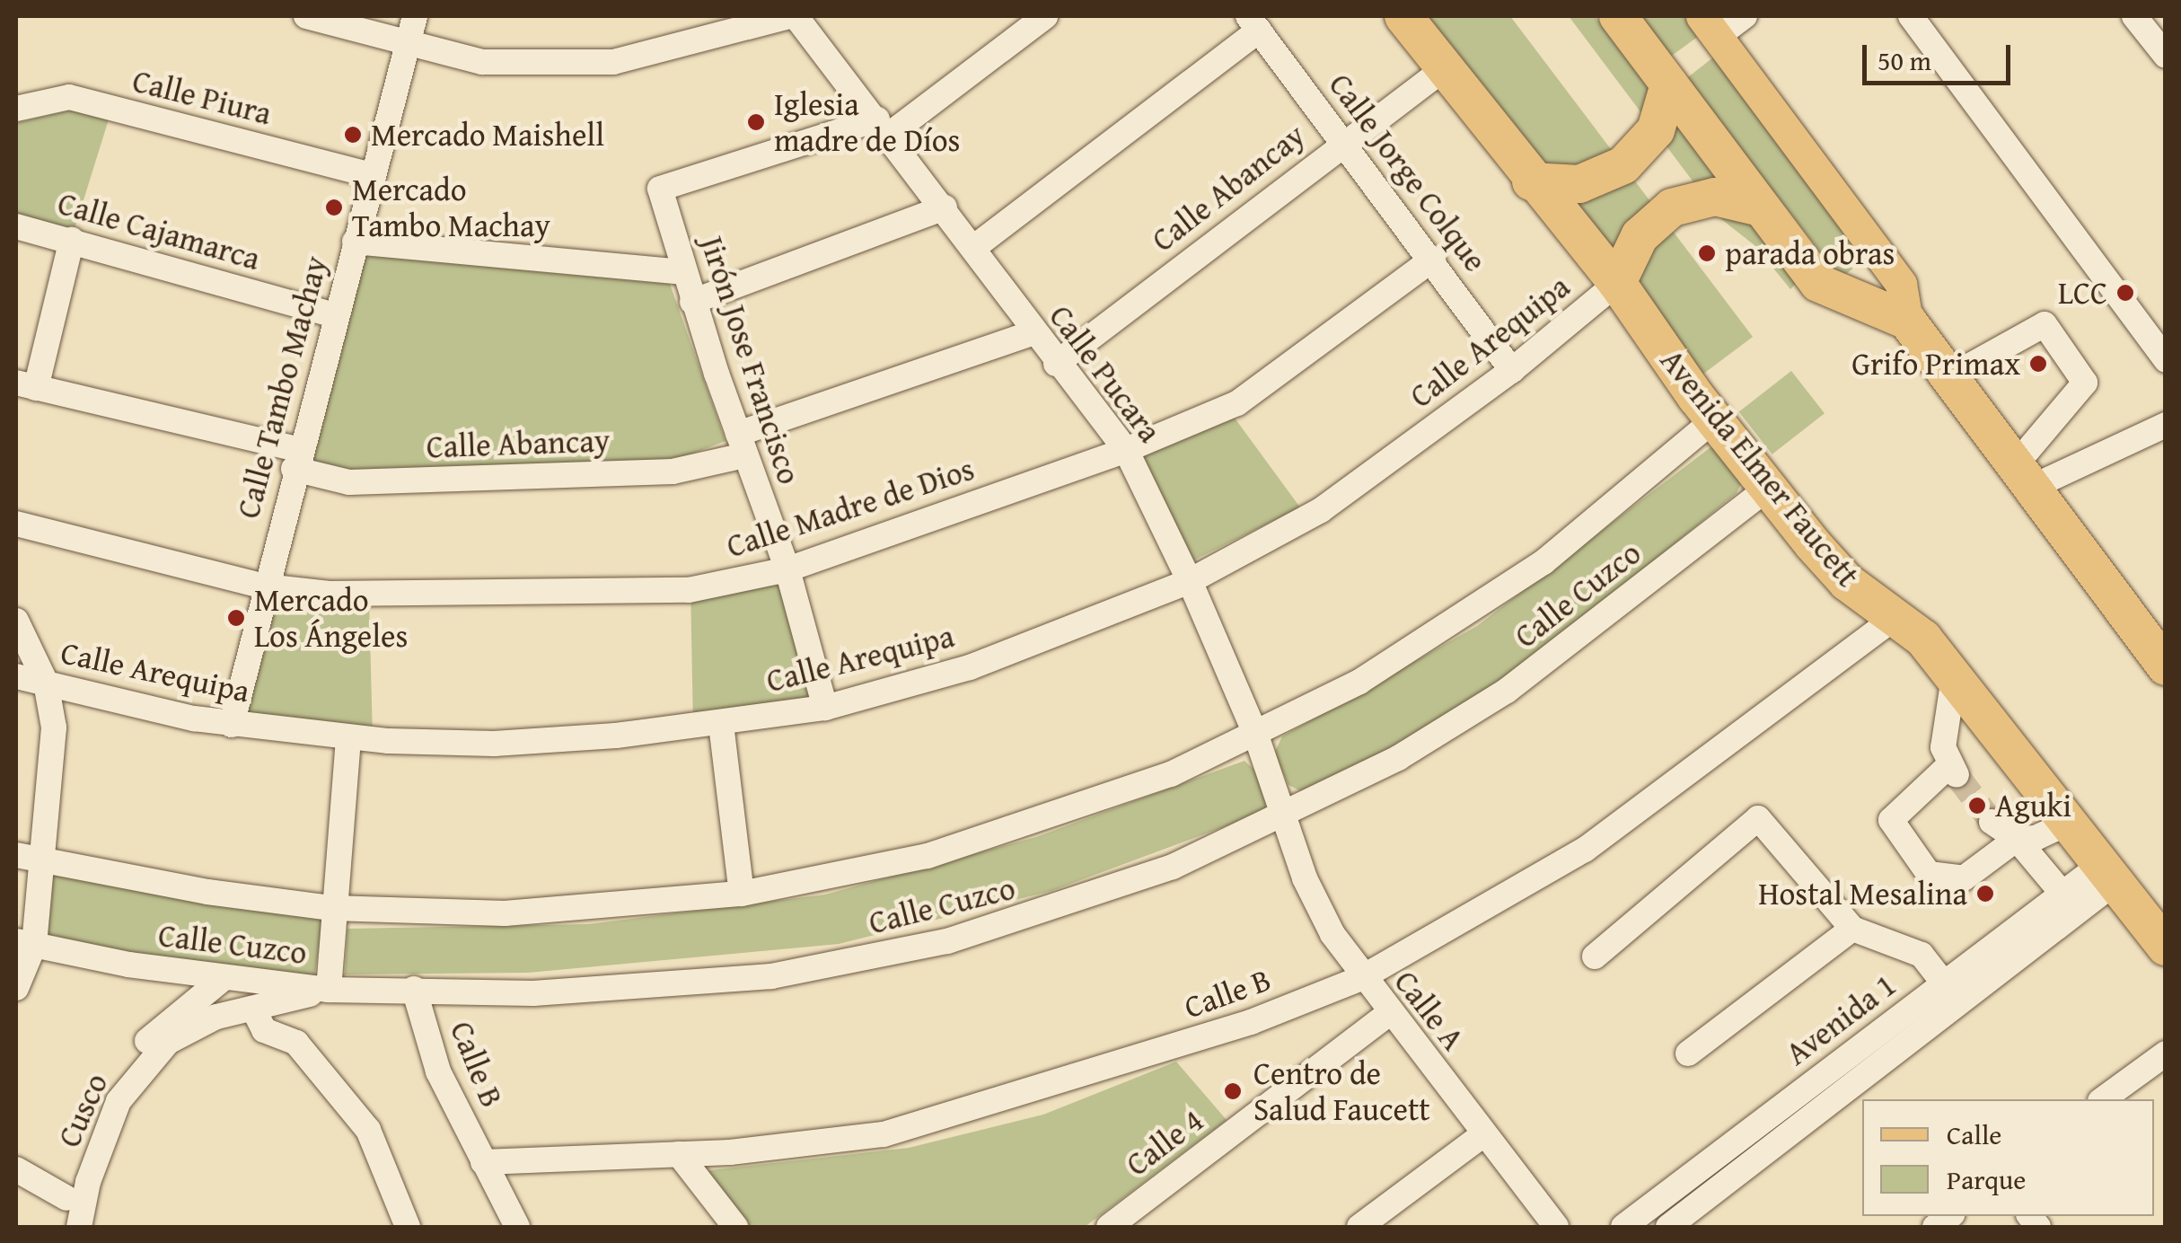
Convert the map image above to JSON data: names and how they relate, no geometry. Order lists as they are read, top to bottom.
{
  "streets": {
    "highway": ["Avenida Elmer Faucett"],
    "street": [
      "Calle Piura",
      "Calle Jorge Colque",
      "Calle Abancay",
      "Calle Cajamarca",
      "Calle Arequipa",
      "Jirón Jose Francisco",
      "Calle Pucara",
      "Calle Tambo Machay",
      "Calle Madre de Dios",
      "Calle Cuzco",
      "Calle B",
      "Calle A",
      "Avenida 1",
      "Cusco",
      "Calle 4"
    ]
  },
  "crossings": [
    ["Calle Piura", "Calle Tambo Machay"],
    ["Calle Jorge Colque", "Calle Abancay"],
    ["Calle Jorge Colque", "Calle Arequipa"],
    ["Calle Jorge Colque", "Calle Madre de Dios"],
    ["Calle Abancay", "Jirón Jose Francisco"],
    ["Calle Abancay", "Calle Pucara"],
    ["Calle Abancay", "Calle Tambo Machay"],
    ["Calle Abancay", "Avenida Elmer Faucett"],
    ["Calle Cajamarca", "Calle Tambo Machay"],
    ["Calle Arequipa", "Jirón Jose Francisco"],
    ["Calle Arequipa", "Calle Pucara"],
    ["Calle Arequipa", "Calle Tambo Machay"],
    ["Calle Arequipa", "Avenida Elmer Faucett"],
    ["Jirón Jose Francisco", "Calle Pucara"],
    ["Jirón Jose Francisco", "Calle Madre de Dios"],
    ["Calle Pucara", "Calle Madre de Dios"],
    ["Calle Pucara", "Calle Cuzco"],
    ["Calle Pucara", "Calle A"],
    ["Calle Tambo Machay", "Calle Madre de Dios"],
    ["Avenida Elmer Faucett", "Calle Cuzco"],
    ["Avenida Elmer Faucett", "Calle B"],
    ["Avenida Elmer Faucett", "Avenida 1"],
    ["Calle Cuzco", "Calle B"],
    ["Calle Cuzco", "Calle A"],
    ["Calle Cuzco", "Cusco"],
    ["Calle B", "Calle A"],
    ["Calle A", "Calle 4"]
  ],
  "places": [
    "Iglesia madre de Díos",
    "Mercado Maishell",
    "Mercado Tambo Machay",
    "parada obras",
    "LCC",
    "Grifo Primax",
    "Mercado Los Ángeles",
    "Aguki",
    "Hostal Mesalina",
    "Centro de Salud Faucett"
  ],
  "legend": ["Calle", "Parque"],
  "scale_bar": "50 m"
}
